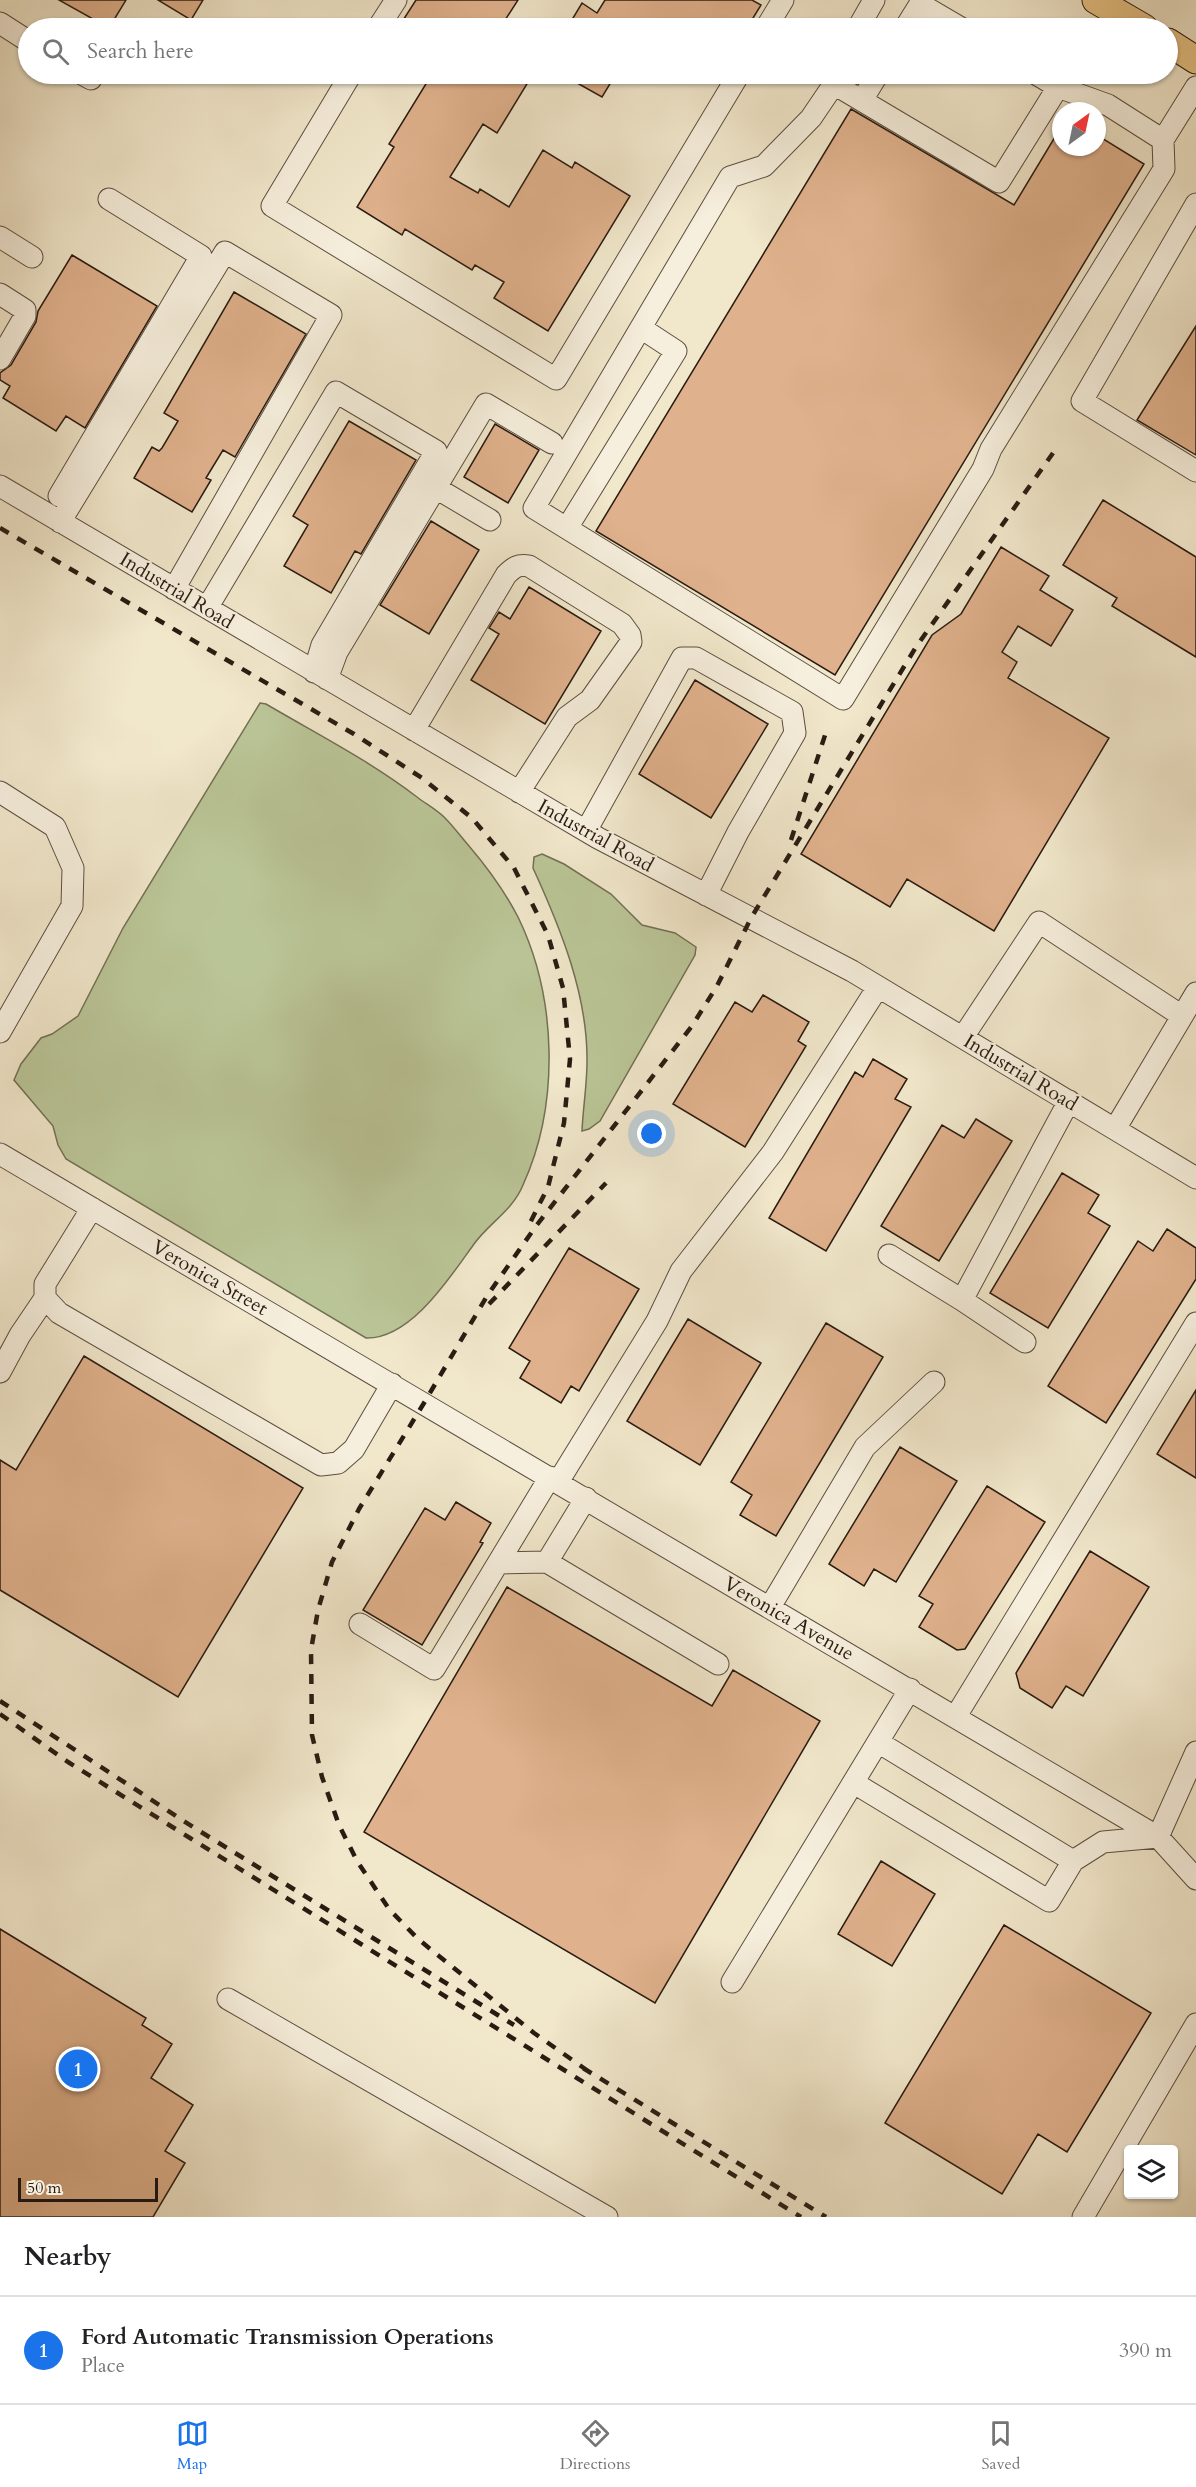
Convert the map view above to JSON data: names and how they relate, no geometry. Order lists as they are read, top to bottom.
{
  "streets": {
    "street": ["Industrial Road", "Veronica Street", "Veronica Avenue"]
  },
  "crossings": [
    ["Veronica Street", "Veronica Avenue"]
  ],
  "scale_bar": "50 m",
  "north": "top right",
  "page": {
    "search": "Search here",
    "pins": "1",
    "scale": "50 m",
    "heading": "Nearby",
    "list": [
      {
        "mark": "1",
        "name": "Ford Automatic Transmission Operations",
        "note": "Place",
        "value": "390 m"
      }
    ],
    "nav": ["Map", "Directions", "Saved"]
  }
}
